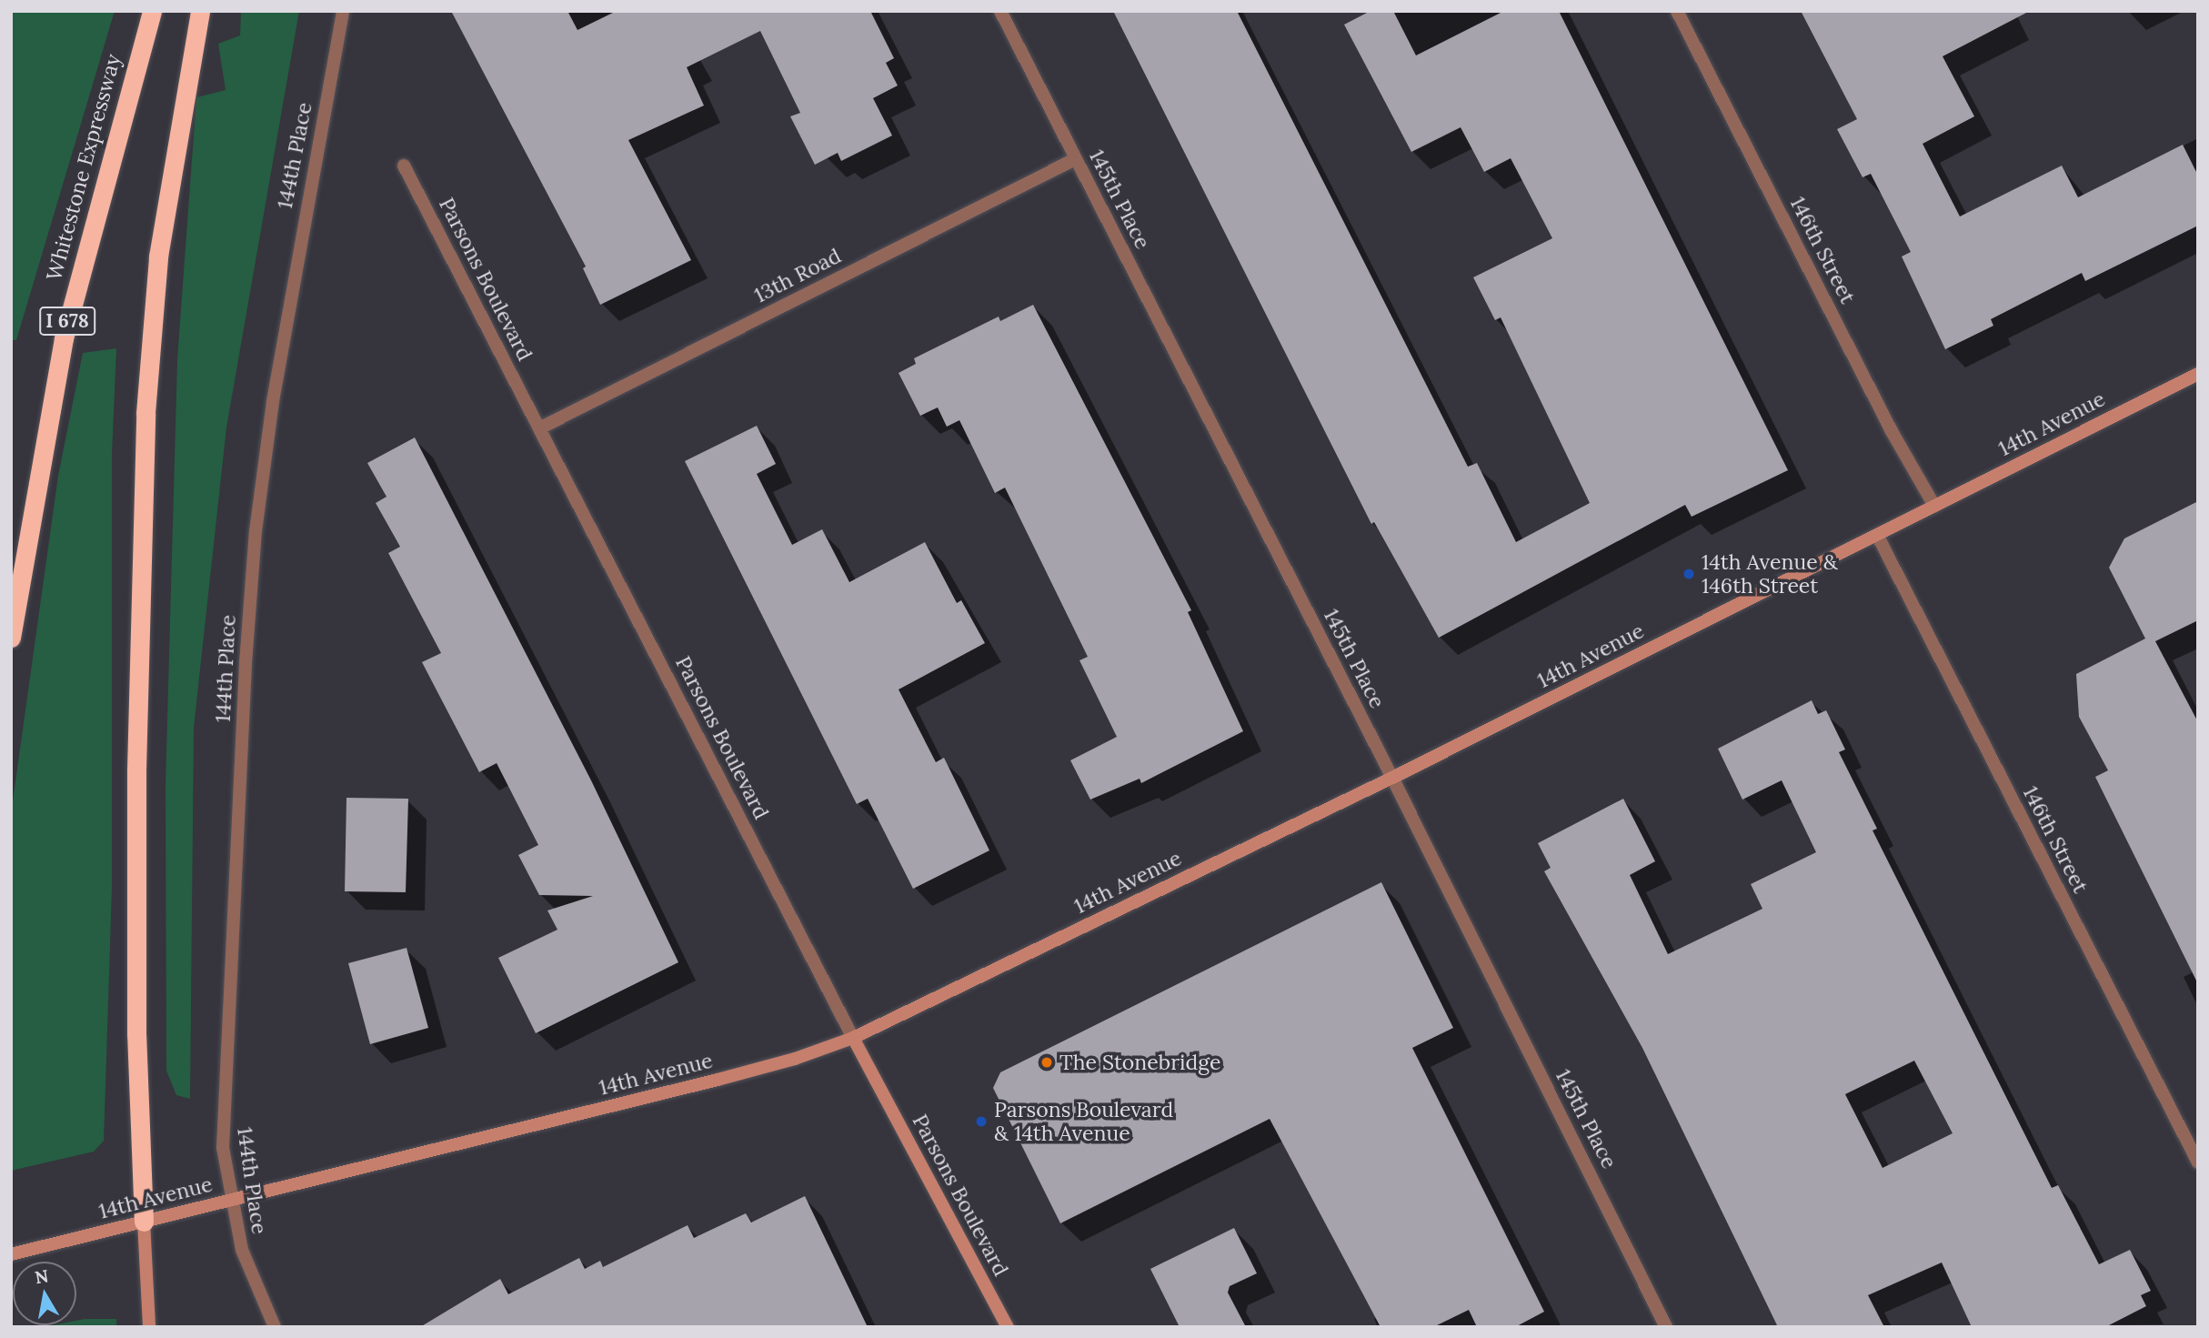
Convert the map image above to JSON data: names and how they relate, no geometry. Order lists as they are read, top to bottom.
{
  "streets": {
    "highway": ["Whitestone Expressway", "I 678"],
    "main road": ["Parsons Boulevard", "14th Avenue"],
    "street": [
      "144th Place",
      "145th Place",
      "146th Street",
      "13th Road"
    ]
  },
  "crossings": [
    ["144th Place", "14th Avenue"],
    ["145th Place", "13th Road"],
    ["145th Place", "14th Avenue"],
    ["146th Street", "14th Avenue"],
    ["13th Road", "Parsons Boulevard"],
    ["Parsons Boulevard", "14th Avenue"]
  ],
  "places": ["14th Avenue & 146th Street", "The Stonebridge", "Parsons Boulevard & 14th Avenue"],
  "north": "top"
}
